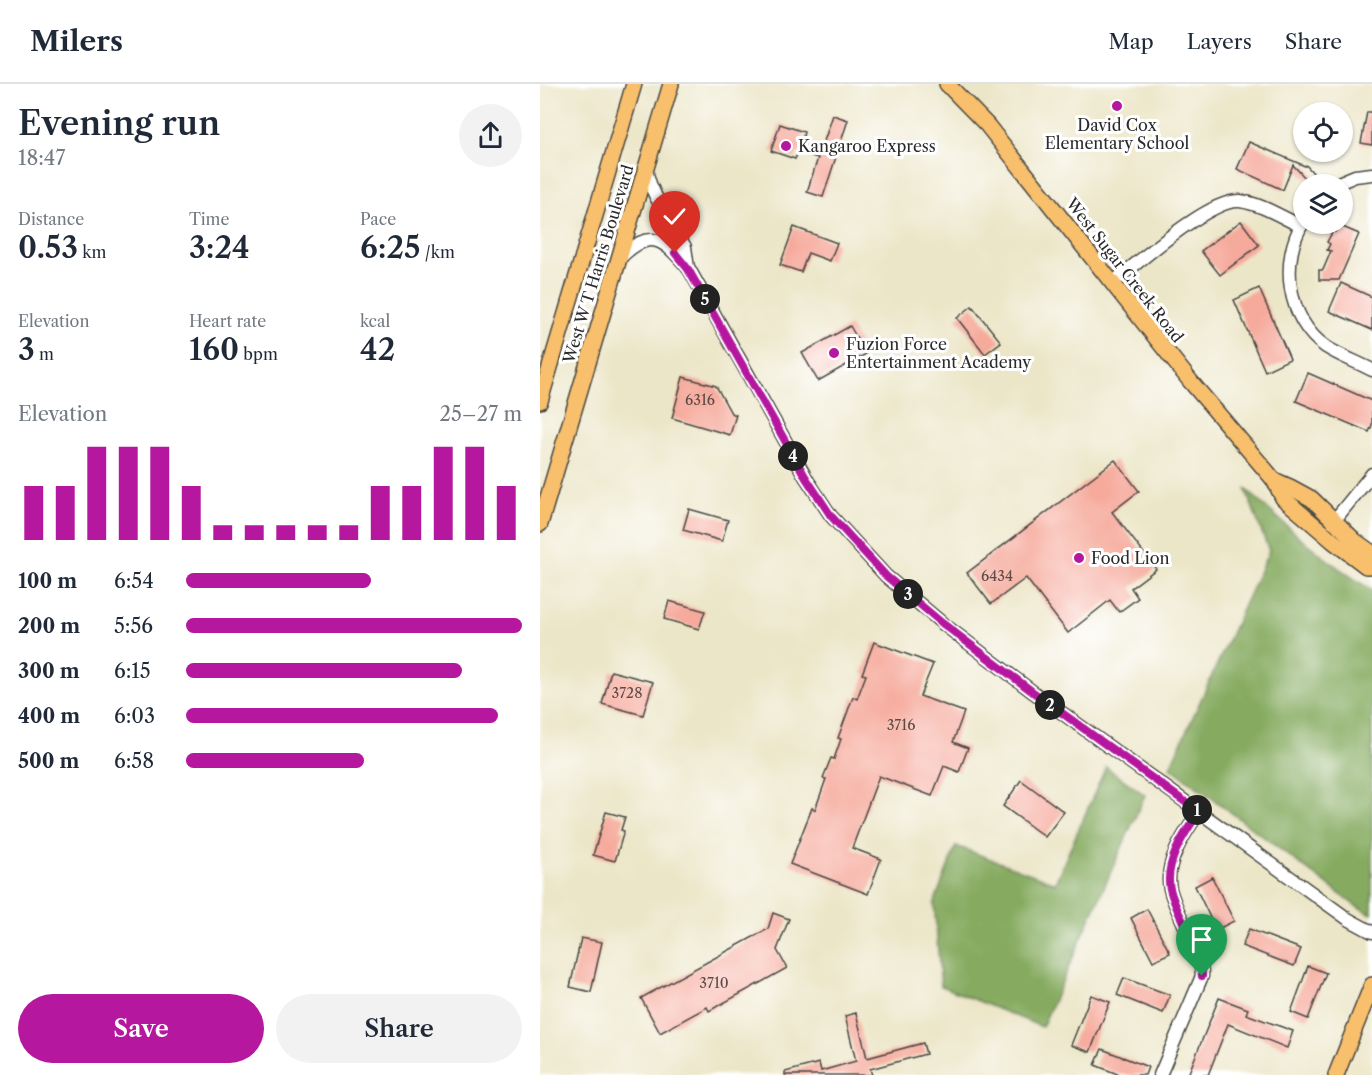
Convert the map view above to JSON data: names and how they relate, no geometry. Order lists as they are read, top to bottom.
{
  "streets": {
    "main road": ["West W T Harris Boulevard", "West Sugar Creek Road"]
  },
  "places": [
    "David Cox Elementary School",
    "Kangaroo Express",
    "Fuzion Force Entertainment Academy",
    "Food Lion"
  ],
  "house_numbers": [
    "6316",
    "6434",
    "3728",
    "3716",
    "3710"
  ],
  "page": {
    "header": "Milers",
    "nav": ["Map", "Layers", "Share"],
    "heading": ["Evening run", "18:47"],
    "stats": [
      ["Distance", "0.53 km"],
      ["Time", "3:24"],
      ["Pace", "6:25 /km"],
      ["Elevation", "3 m"],
      ["Heart rate", "160 bpm"],
      ["kcal", "42"]
    ],
    "pins": [
      "5",
      "4",
      "3",
      "2",
      "1"
    ],
    "chart": ["Elevation", "25–27 m"],
    "list": [
      {
        "name": "100 m",
        "note": "6:54"
      },
      {
        "name": "200 m",
        "note": "5:56"
      },
      {
        "name": "300 m",
        "note": "6:15"
      },
      {
        "name": "400 m",
        "note": "6:03"
      },
      {
        "name": "500 m",
        "note": "6:58"
      }
    ],
    "buttons": ["Save", "Share"]
  }
}
